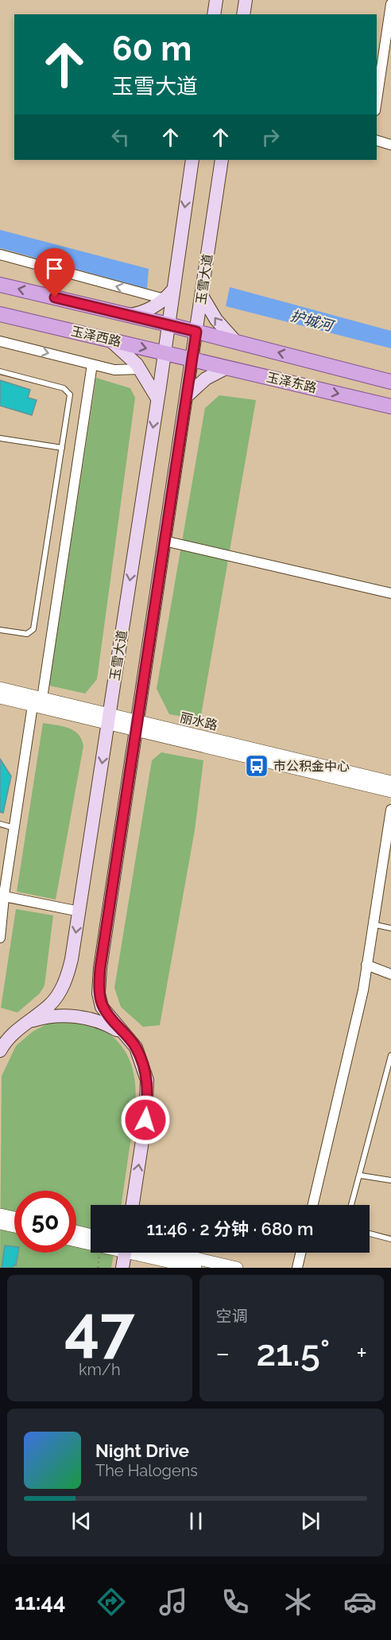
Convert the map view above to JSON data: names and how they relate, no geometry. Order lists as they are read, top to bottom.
{
  "streets": {
    "main road": ["玉雪大道", "玉泽西路", "玉泽东路"],
    "street": ["丽水路"]
  },
  "crossings": [
    ["玉雪大道", "玉泽西路"],
    ["玉雪大道", "玉泽东路"],
    ["玉雪大道", "丽水路"],
    ["玉泽西路", "玉泽东路"]
  ],
  "water": ["护城河"],
  "places": {
    "bus stop": ["市公积金中心"]
  },
  "page": {
    "turn": ["60 m", "玉雪大道"],
    "limit": "50",
    "trip": "11:46 · 2 分钟 · 680 m",
    "tile": [
      ["47", "km/h"],
      "空调"
    ],
    "heat": ["−", "21.5°", "+"],
    "song": ["Night Drive", "The Halogens"],
    "tabs": "11:44"
  }
}
